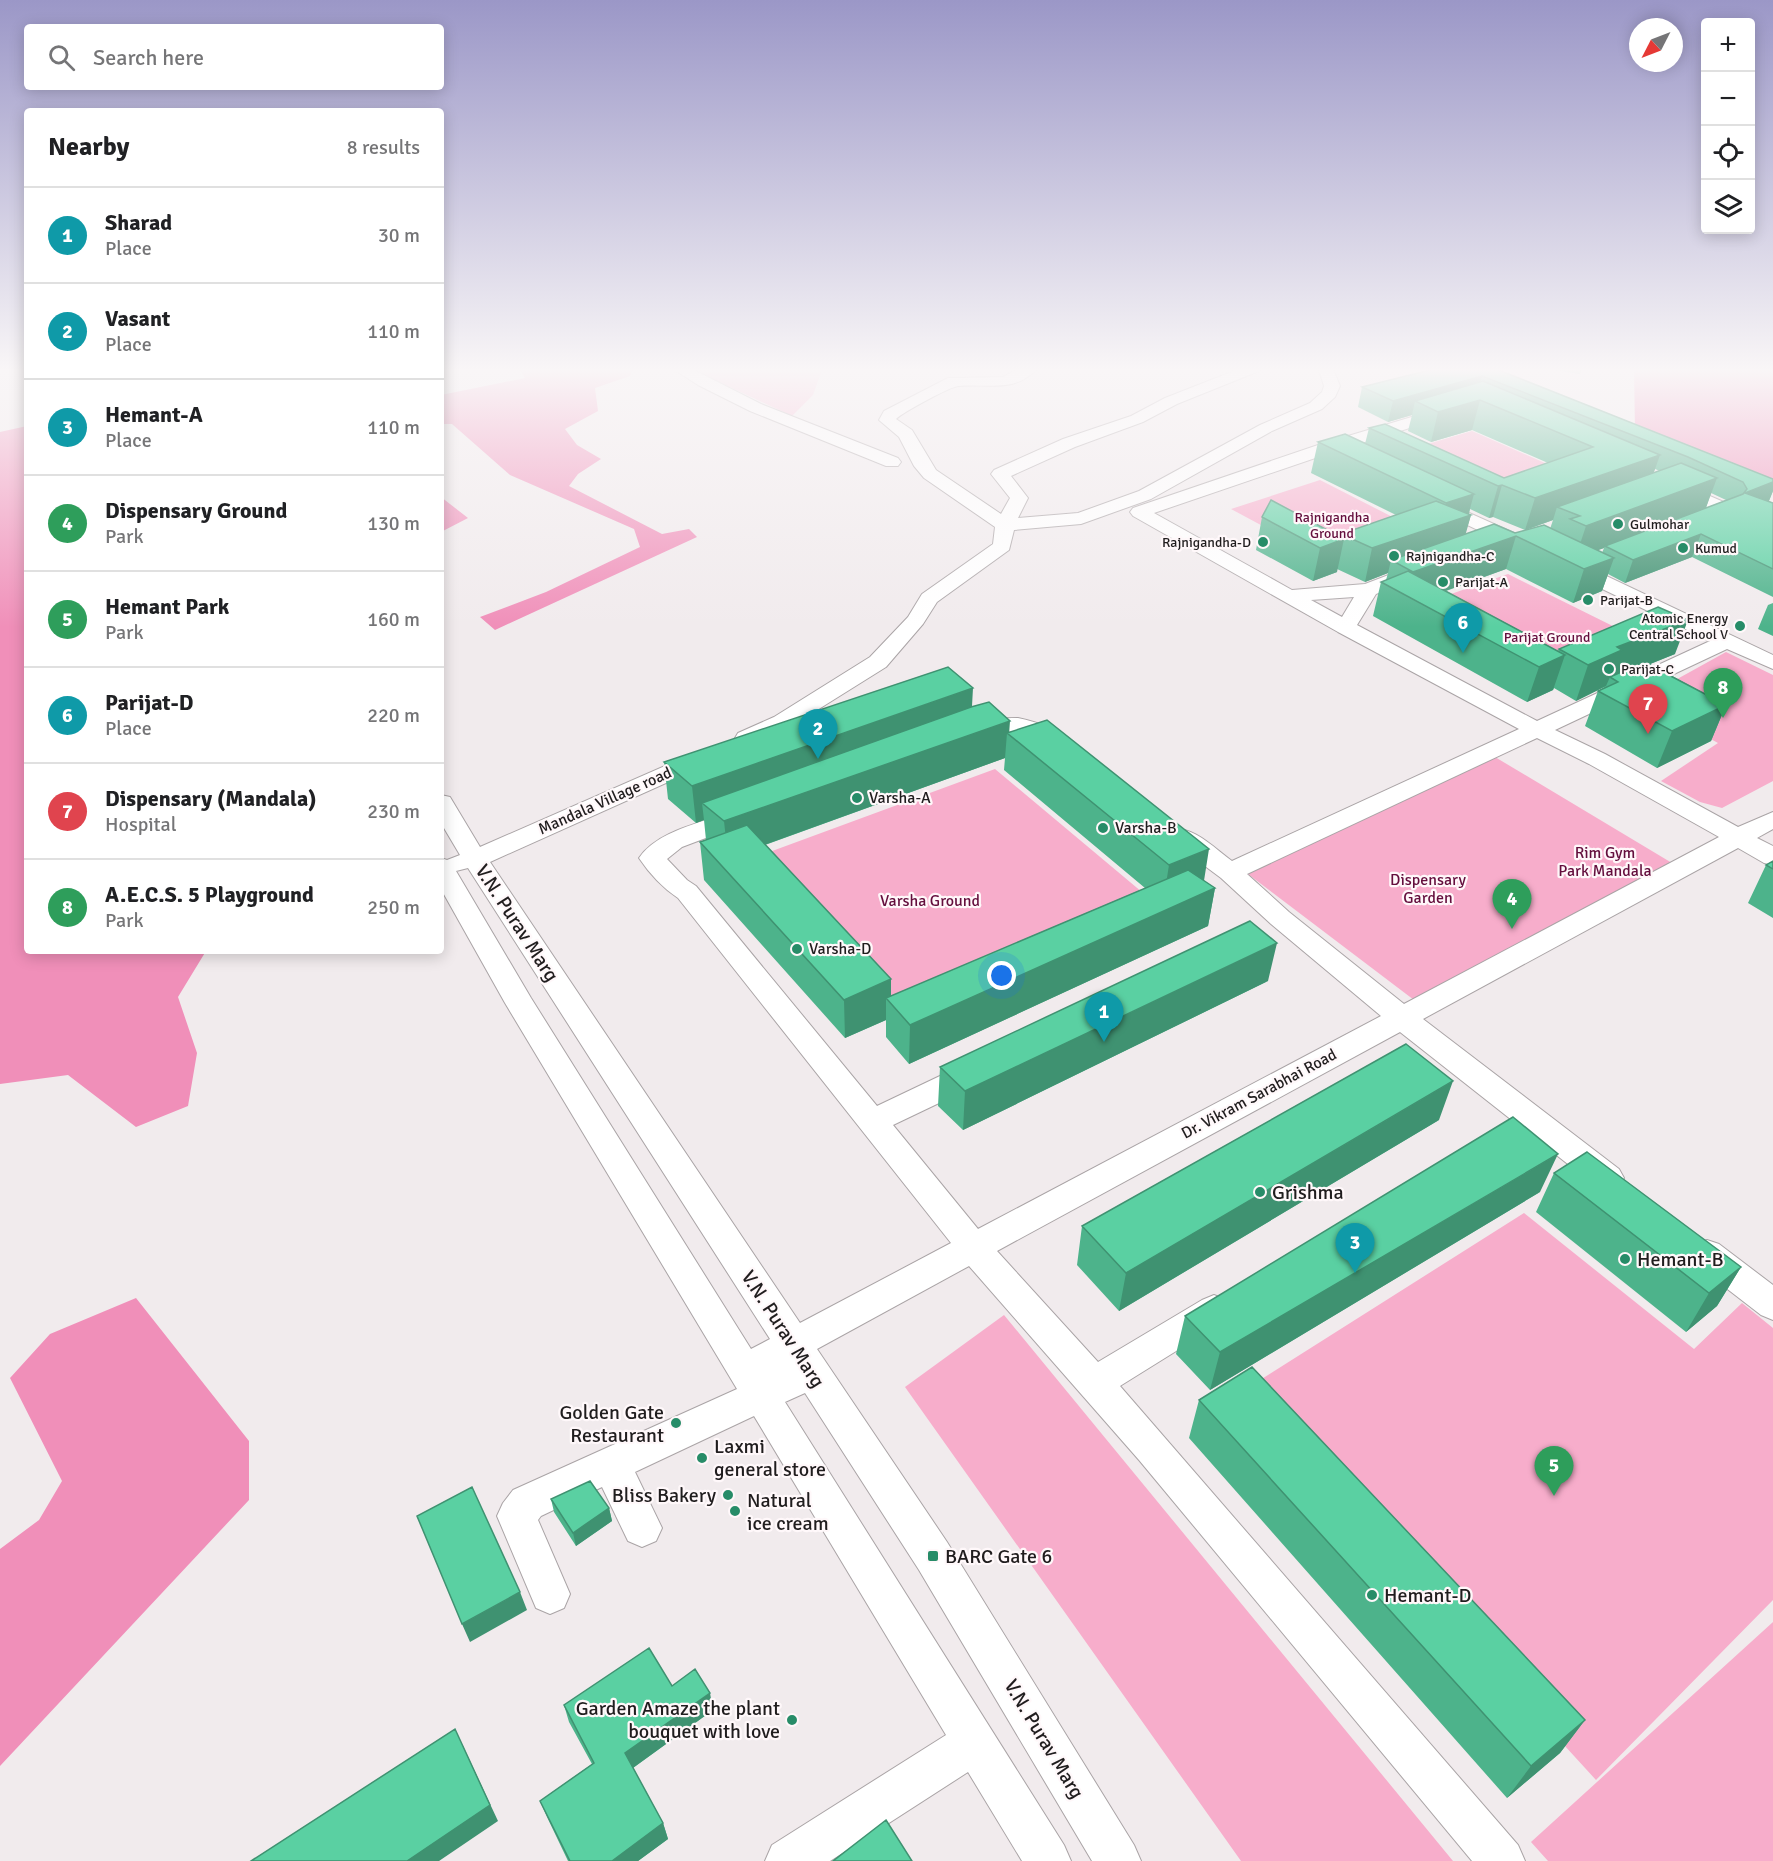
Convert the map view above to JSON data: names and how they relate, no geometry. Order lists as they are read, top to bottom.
{
  "streets": {
    "street": ["Mandala Village road", "V.N. Purav Marg", "Dr. Vikram Sarabhai Road"]
  },
  "crossings": [
    ["Mandala Village road", "V.N. Purav Marg"],
    ["V.N. Purav Marg", "Dr. Vikram Sarabhai Road"]
  ],
  "parks": [
    "Rajnigandha Ground",
    "Parijat Ground",
    "Rim Gym Park Mandala",
    "Dispensary Garden",
    "Varsha Ground"
  ],
  "places": {
    "other": [
      "Gulmohar",
      "Rajnigandha-D",
      "Kumud",
      "Rajnigandha-C",
      "Parijat-A",
      "Parijat-B",
      "Atomic Energy Central School V",
      "Parijat-C",
      "Varsha-A",
      "Varsha-B",
      "Varsha-D",
      "Grishma",
      "Hemant-B",
      "Golden Gate Restaurant",
      "Laxmi general store",
      "Bliss Bakery",
      "Natural ice cream",
      "Hemant-D",
      "Garden Amaze the plant bouquet with love"
    ],
    "transit": ["BARC Gate 6"]
  },
  "north": "bottom left",
  "page": {
    "map_buttons": ["+", "−"],
    "search": "Search here",
    "heading": ["Nearby", "8 results"],
    "list": [
      {
        "mark": "1",
        "name": "Sharad",
        "note": "Place",
        "value": "30 m"
      },
      {
        "mark": "2",
        "name": "Vasant",
        "note": "Place",
        "value": "110 m"
      },
      {
        "mark": "3",
        "name": "Hemant-A",
        "note": "Place",
        "value": "110 m"
      },
      {
        "mark": "4",
        "name": "Dispensary Ground",
        "note": "Park",
        "value": "130 m"
      },
      {
        "mark": "5",
        "name": "Hemant Park",
        "note": "Park",
        "value": "160 m"
      },
      {
        "mark": "6",
        "name": "Parijat-D",
        "note": "Place",
        "value": "220 m"
      },
      {
        "mark": "7",
        "name": "Dispensary (Mandala)",
        "note": "Hospital",
        "value": "230 m"
      },
      {
        "mark": "8",
        "name": "A.E.C.S. 5 Playground",
        "note": "Park",
        "value": "250 m"
      }
    ],
    "pins": [
      "6",
      "8",
      "7",
      "2",
      "4",
      "1",
      "3",
      "5"
    ]
  }
}
